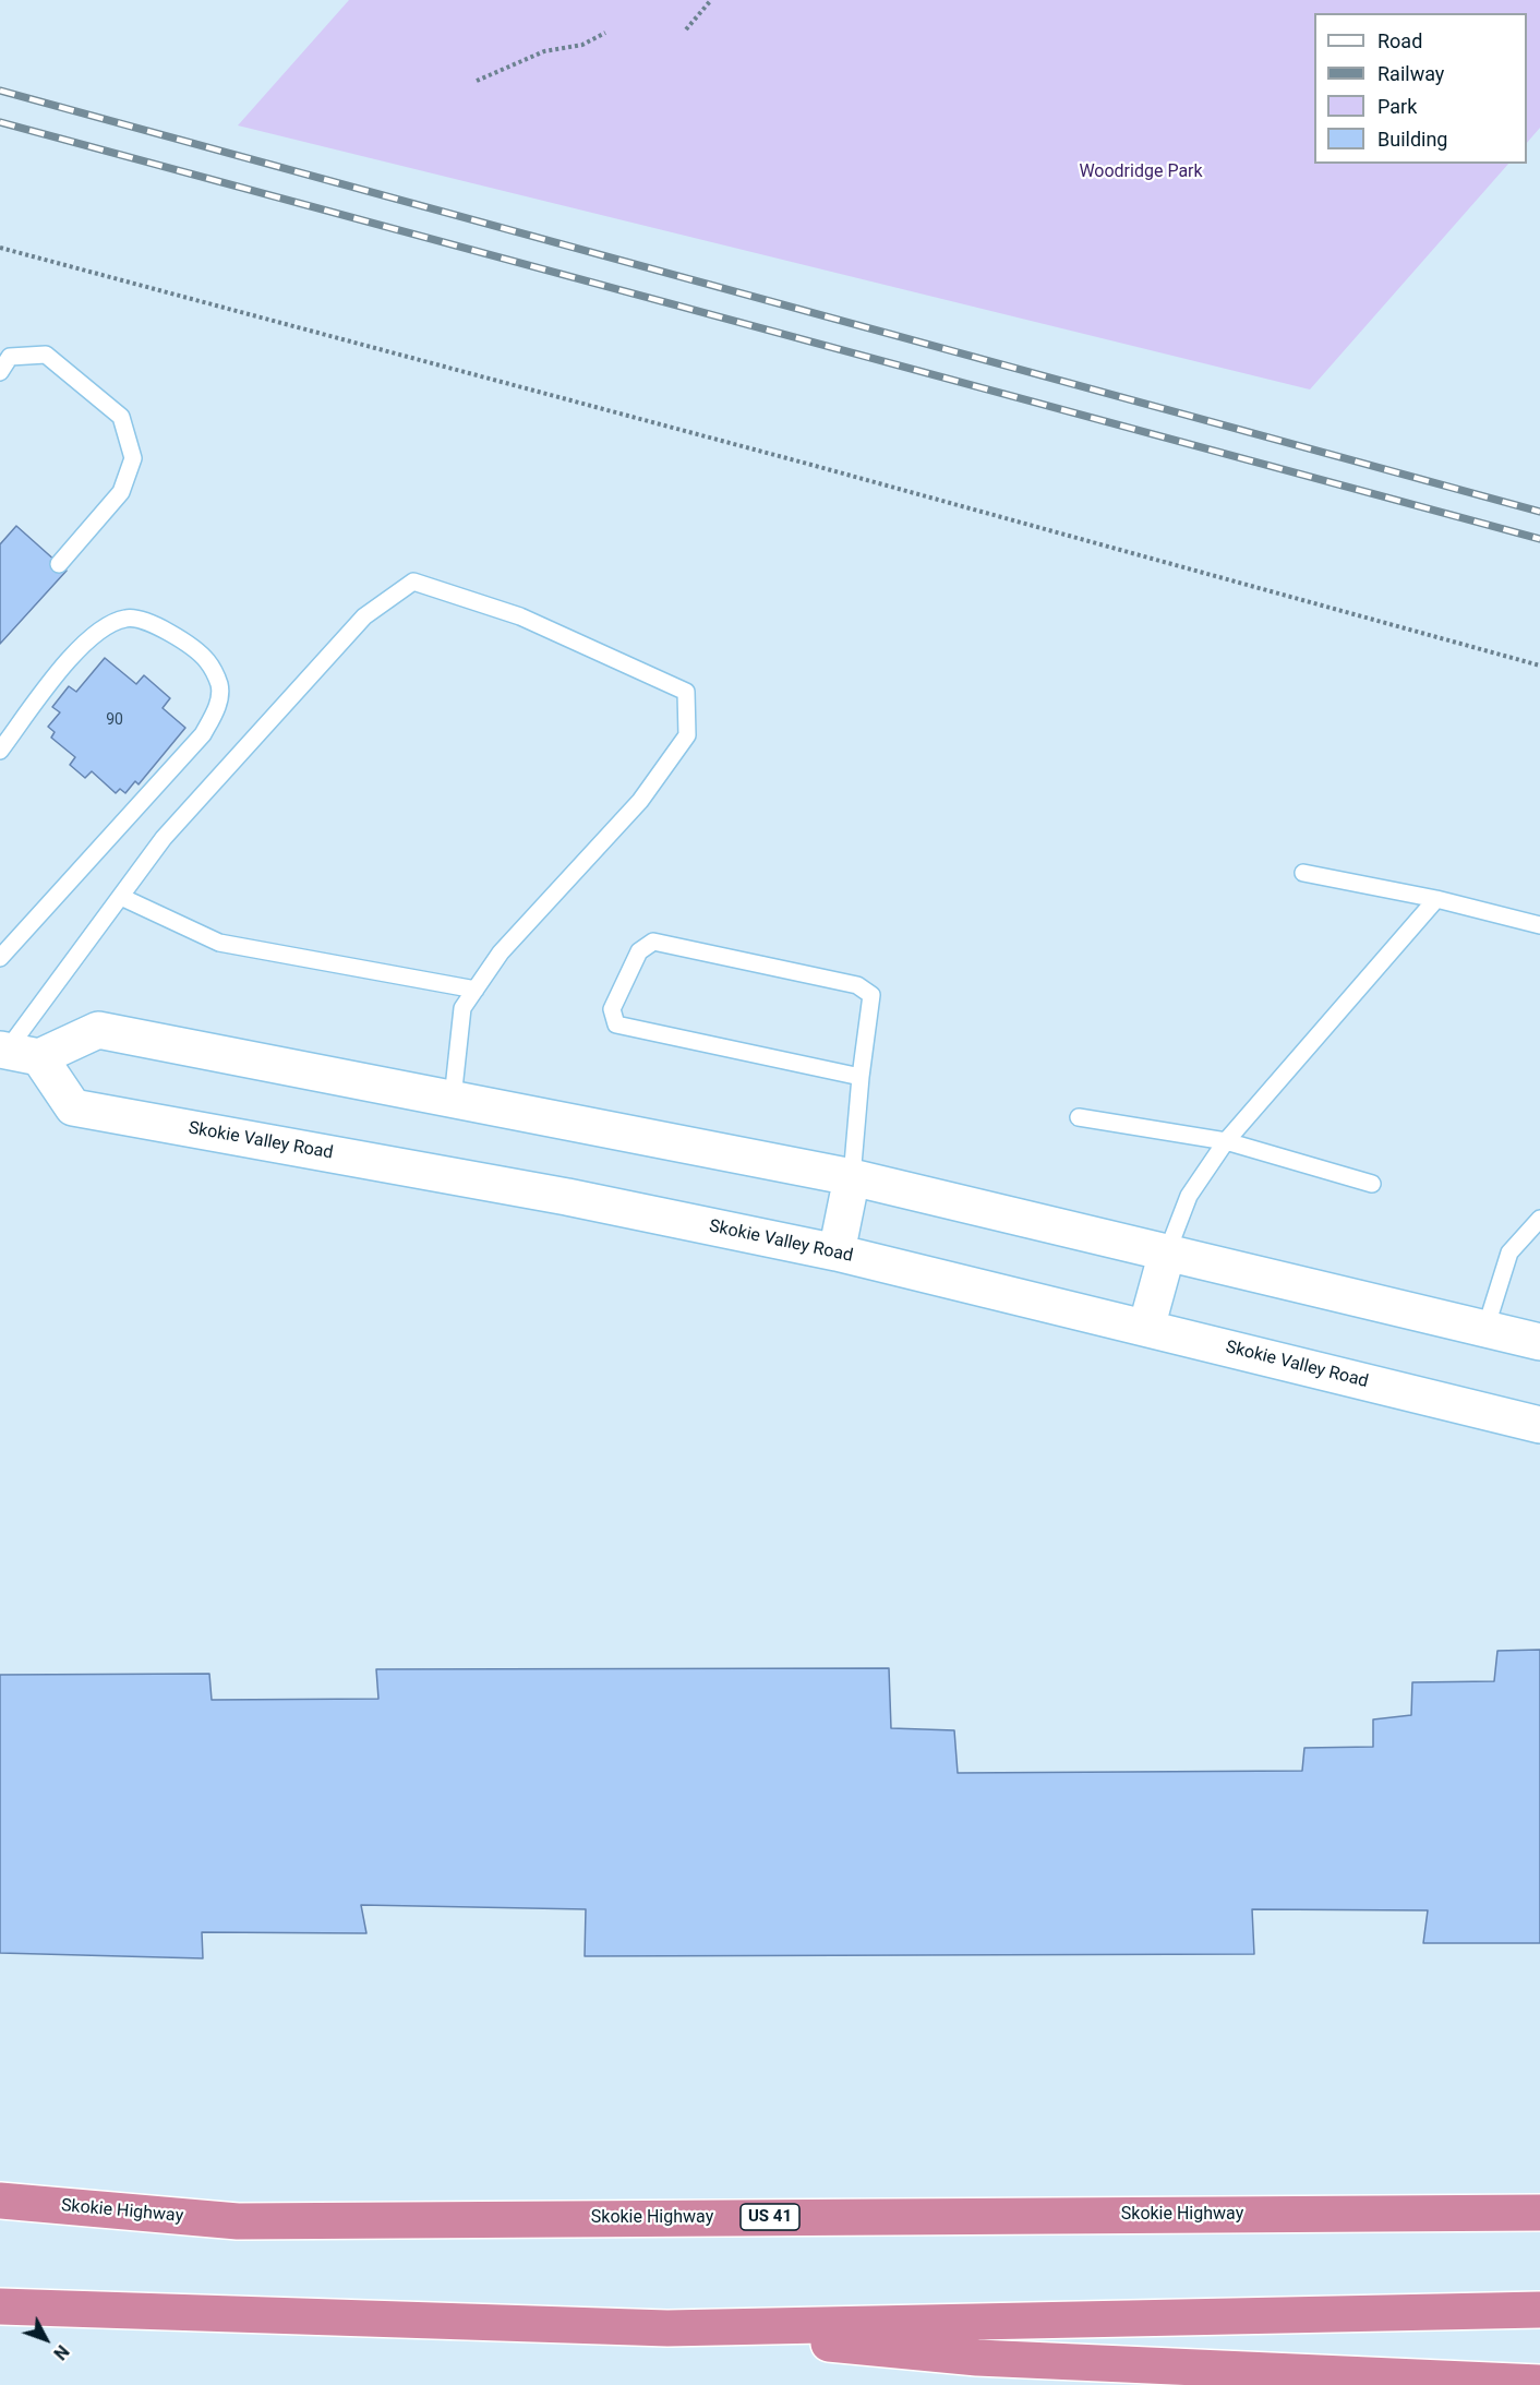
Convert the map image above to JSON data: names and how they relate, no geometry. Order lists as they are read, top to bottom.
{
  "streets": {
    "highway": ["Skokie Highway", "US 41"],
    "main road": ["Skokie Valley Road"]
  },
  "parks": ["Woodridge Park"],
  "house_numbers": ["90"],
  "legend": [
    "Road",
    "Railway",
    "Park",
    "Building"
  ],
  "north": "bottom right"
}
